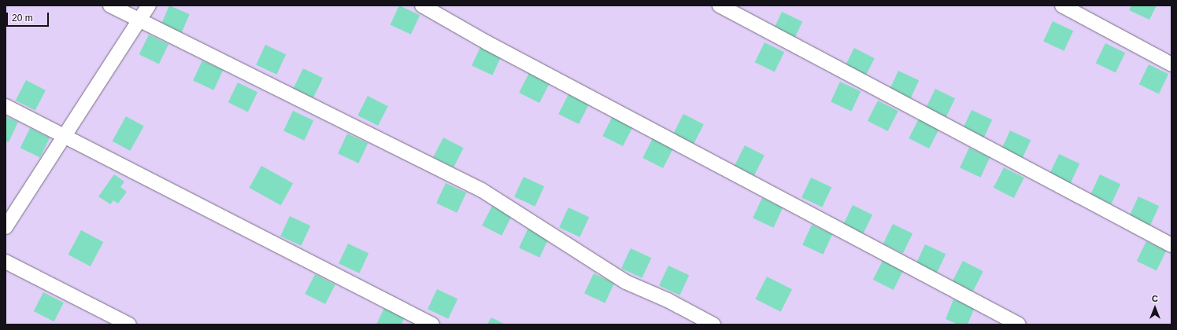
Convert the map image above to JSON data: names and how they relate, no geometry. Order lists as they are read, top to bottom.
{
  "scale_bar": "20 m",
  "north": "top"
}
